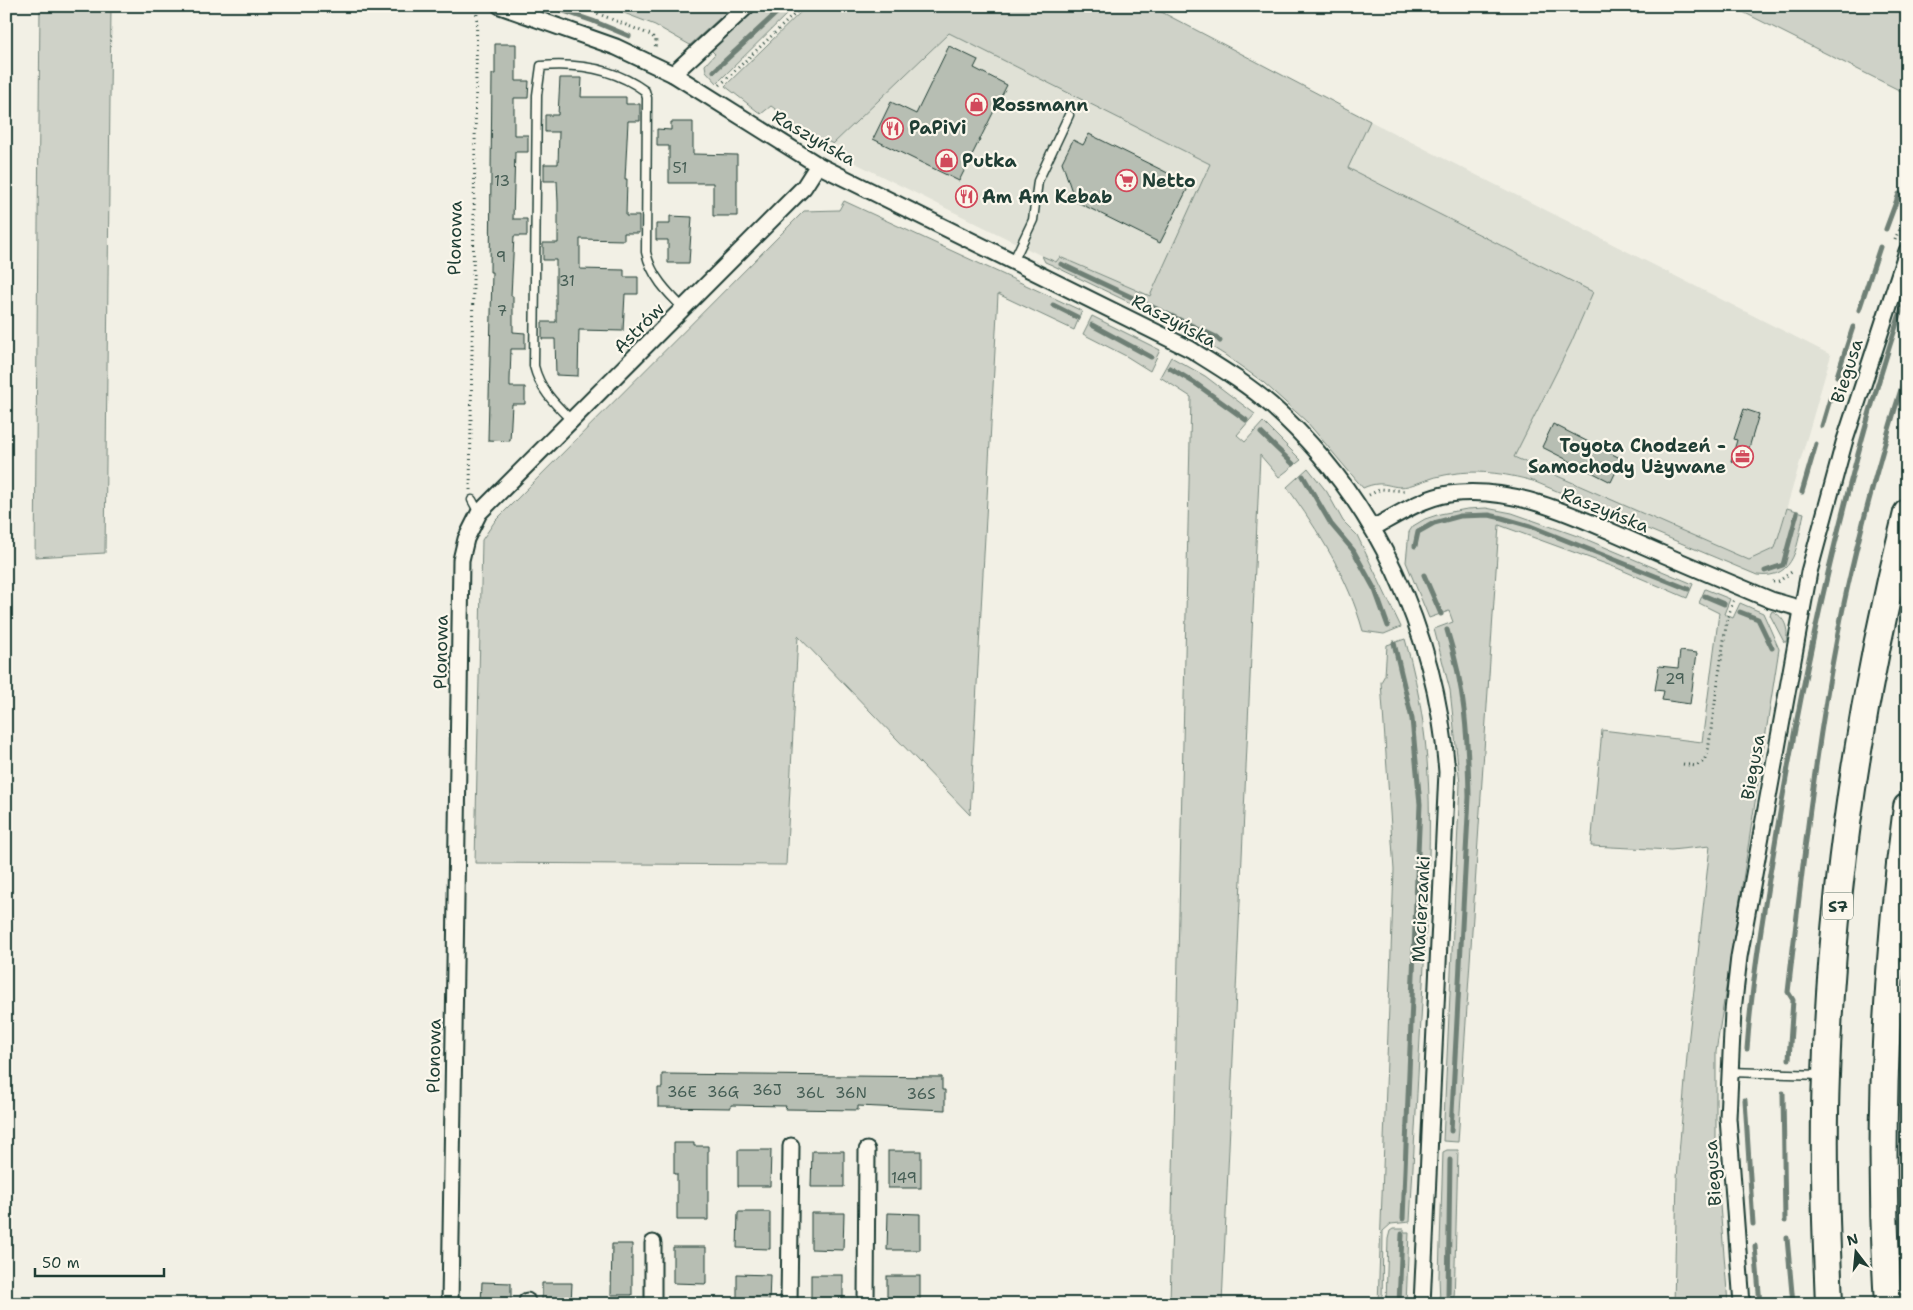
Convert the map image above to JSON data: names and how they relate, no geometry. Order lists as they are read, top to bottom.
{
  "streets": {
    "highway": ["S7"],
    "street": [
      "Raszyńska",
      "Plonowa",
      "Astrów",
      "Biegusa",
      "Macierzanki"
    ]
  },
  "crossings": [
    ["Raszyńska", "Astrów"],
    ["Raszyńska", "Biegusa"],
    ["Raszyńska", "Macierzanki"],
    ["Plonowa", "Astrów"]
  ],
  "places": {
    "shop": ["Rossmann", "Putka"],
    "restaurant": ["PaPiVi", "Am Am Kebab"],
    "supermarket": ["Netto"],
    "office": ["Toyota Chodzeń - Samochody Używane"]
  },
  "house_numbers": [
    "51",
    "13",
    "9",
    "31",
    "7",
    "29",
    "36J",
    "36E",
    "36G",
    "36L",
    "36N",
    "36S",
    "149"
  ],
  "scale_bar": "50 m",
  "north": "top"
}
